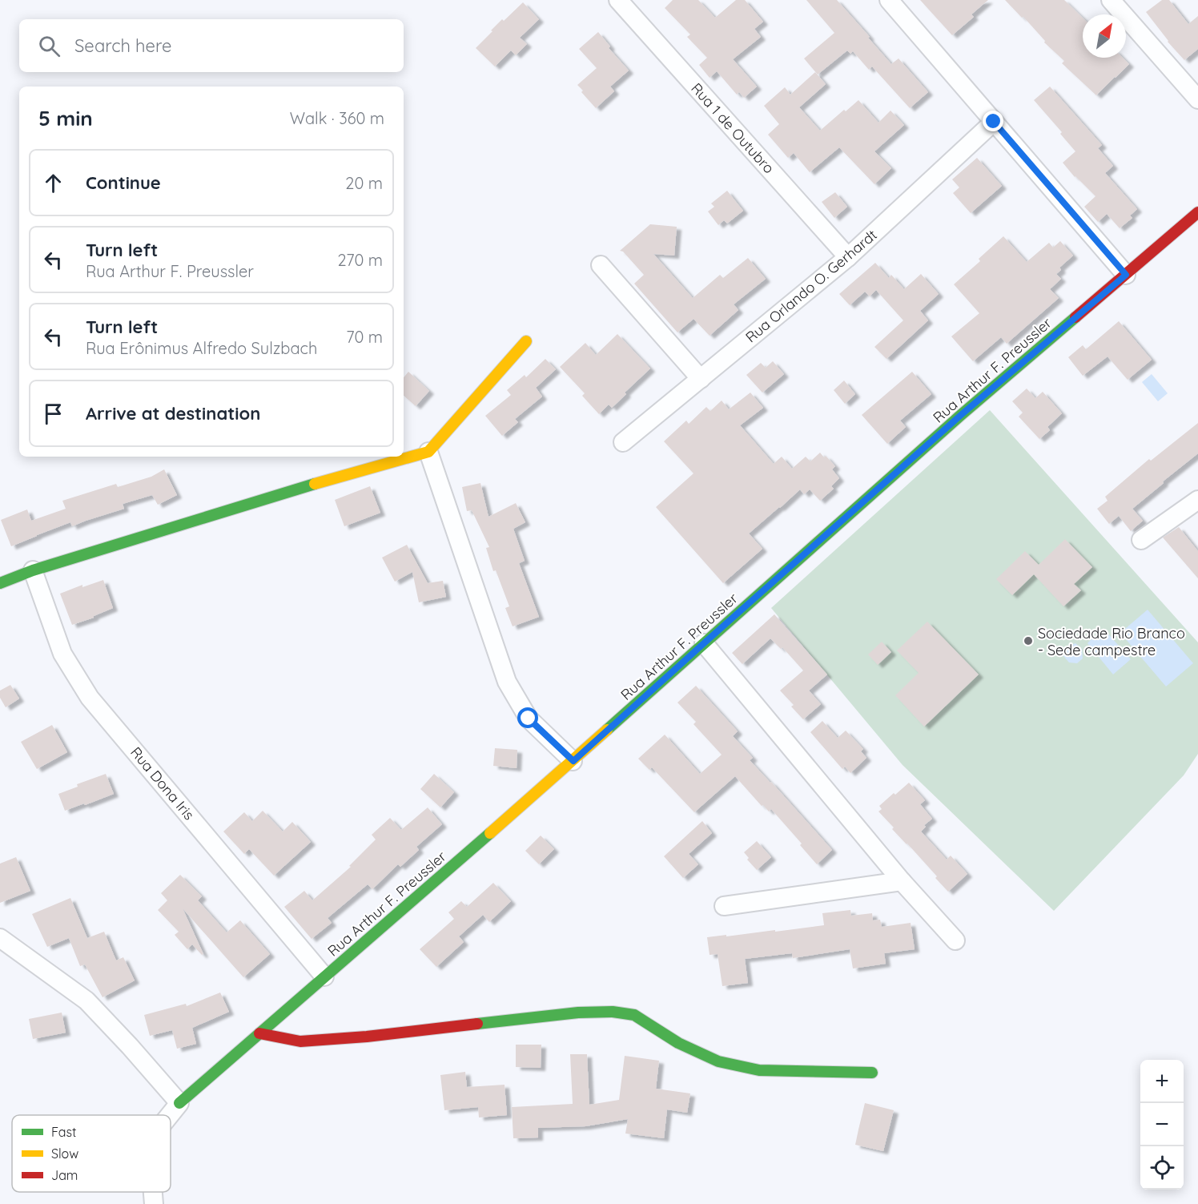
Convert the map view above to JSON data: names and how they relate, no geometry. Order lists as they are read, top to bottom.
{
  "streets": {
    "street": [
      "Rua 1 de Outubro",
      "Rua Orlando O. Gerhardt",
      "Rua Arthur F. Preussler",
      "Rua Dona Iris"
    ]
  },
  "crossings": [
    ["Rua 1 de Outubro", "Rua Orlando O. Gerhardt"],
    ["Rua Arthur F. Preussler", "Rua Dona Iris"]
  ],
  "places": ["Sociedade Rio Branco - Sede campestre"],
  "legend": ["Fast", "Slow", "Jam"],
  "north": "top right",
  "page": {
    "search": "Search here",
    "heading": ["5 min", "Walk · 360 m"],
    "list": [
      ["Continue", "20 m"],
      ["Turn left", "Rua Arthur F. Preussler", "270 m"],
      ["Turn left", "Rua Erônimus Alfredo Sulzbach", "70 m"],
      "Arrive at destination"
    ],
    "map_buttons": ["+", "−"]
  }
}
